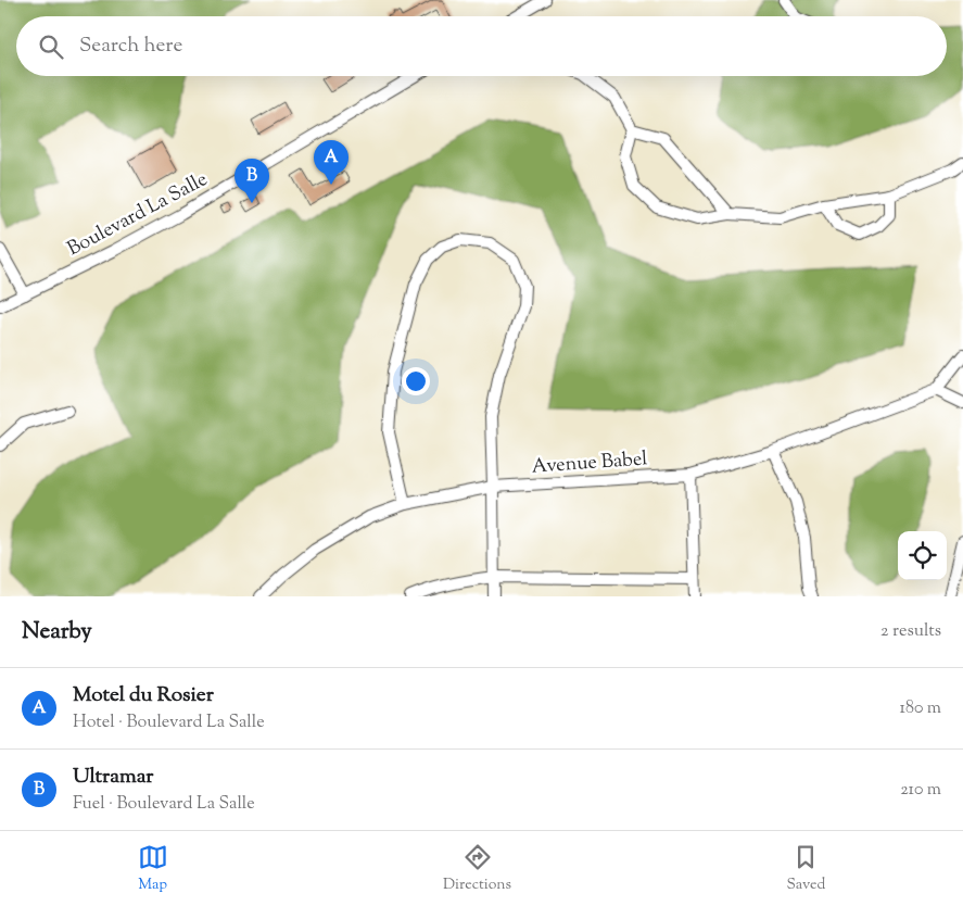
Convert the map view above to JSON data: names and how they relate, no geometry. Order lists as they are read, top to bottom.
{
  "streets": {
    "street": ["Boulevard La Salle", "Avenue Babel"]
  },
  "page": {
    "search": "Search here",
    "pins": ["A", "B"],
    "heading": ["Nearby", "2 results"],
    "list": [
      {
        "mark": "A",
        "name": "Motel du Rosier",
        "note": "Hotel · Boulevard La Salle",
        "value": "180 m"
      },
      {
        "mark": "B",
        "name": "Ultramar",
        "note": "Fuel · Boulevard La Salle",
        "value": "210 m"
      }
    ],
    "nav": ["Map", "Directions", "Saved"]
  }
}
